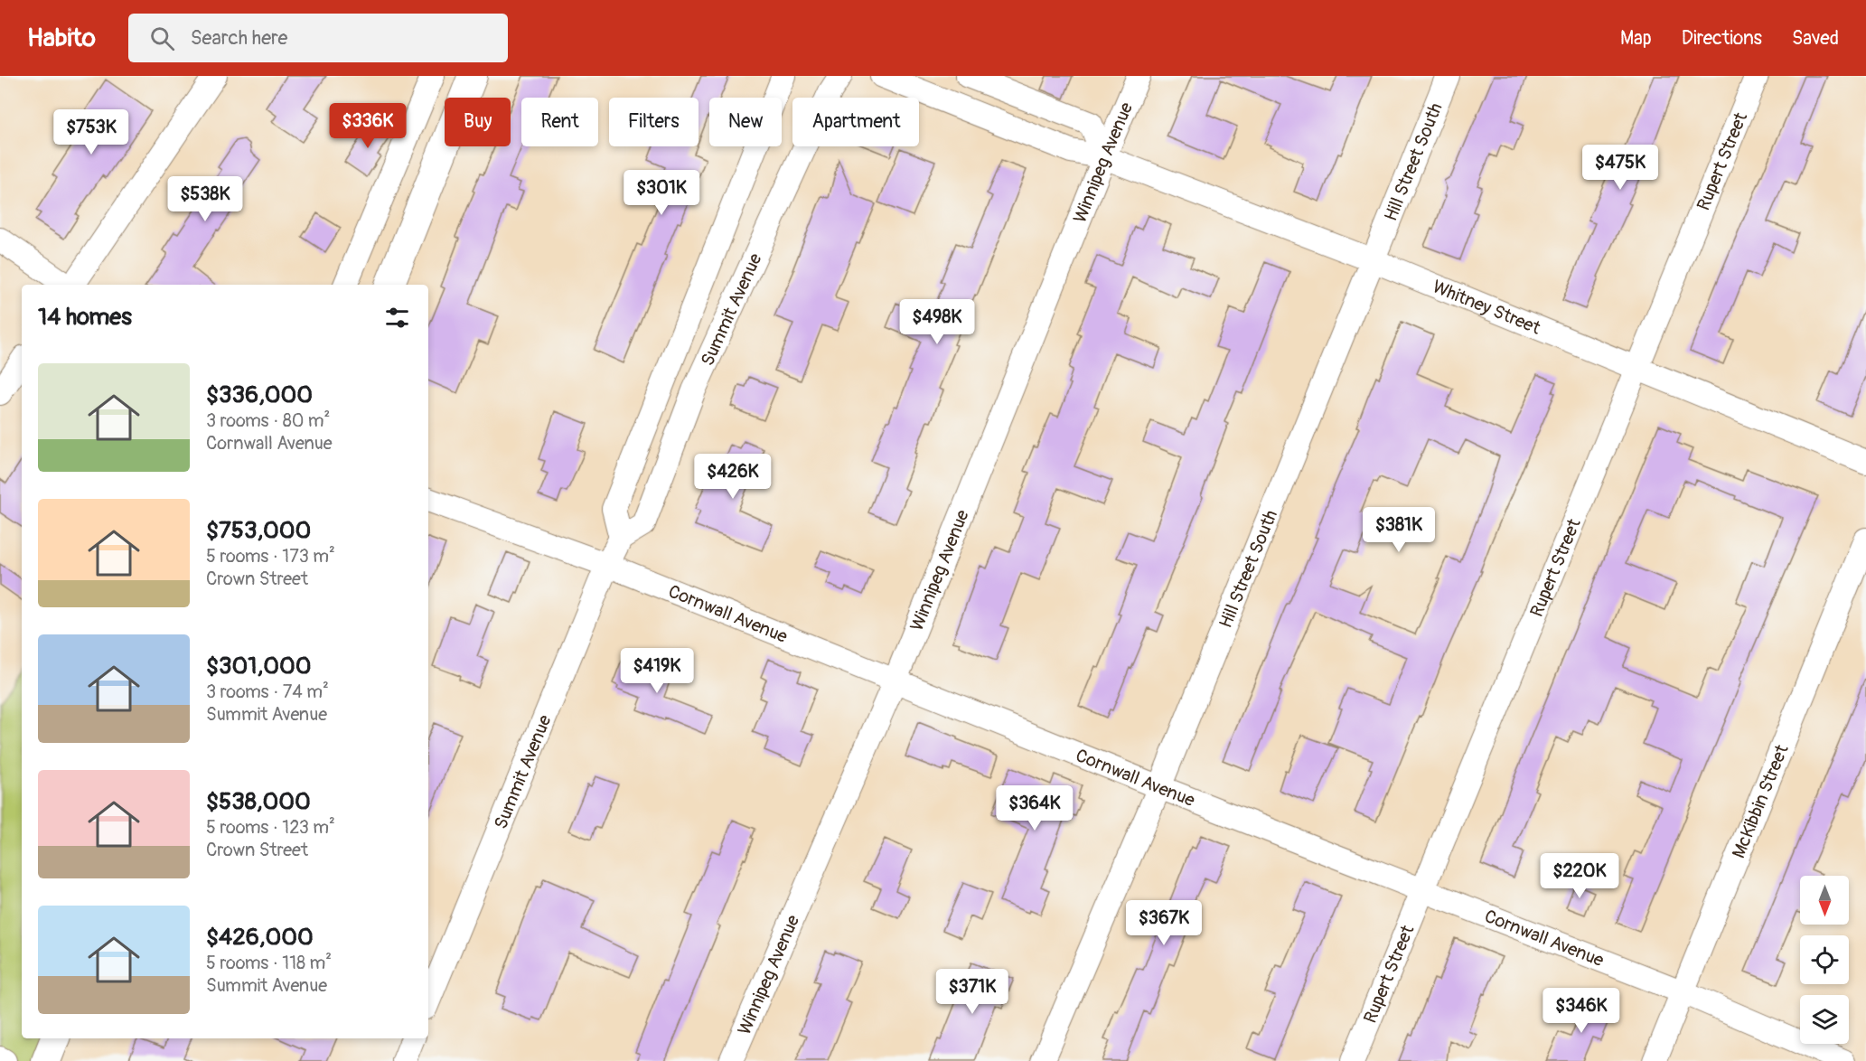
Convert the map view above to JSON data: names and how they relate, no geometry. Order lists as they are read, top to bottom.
{
  "streets": {
    "street": [
      "Rupert Street",
      "Winnipeg Avenue",
      "Hill Street South",
      "Whitney Street",
      "Summit Avenue",
      "Cornwall Avenue",
      "McKibbin Street"
    ]
  },
  "crossings": [
    ["Rupert Street", "Whitney Street"],
    ["Rupert Street", "Cornwall Avenue"],
    ["Winnipeg Avenue", "Whitney Street"],
    ["Winnipeg Avenue", "Cornwall Avenue"],
    ["Hill Street South", "Whitney Street"],
    ["Hill Street South", "Cornwall Avenue"],
    ["Summit Avenue", "Cornwall Avenue"],
    ["Cornwall Avenue", "McKibbin Street"]
  ],
  "north": "bottom",
  "page": {
    "header": "Habito",
    "search": "Search here",
    "nav": ["Map", "Directions", "Saved"],
    "chip": [
      "Buy",
      "Rent",
      "Filters",
      "New",
      "Apartment"
    ],
    "price": [
      "$336K",
      "$753K",
      "$475K",
      "$301K",
      "$538K",
      "$498K",
      "$426K",
      "$381K",
      "$419K",
      "$364K",
      "$220K",
      "$367K",
      "$371K",
      "$346K"
    ],
    "heading": "14 homes",
    "list": [
      {
        "name": "$336,000",
        "note": "3 rooms · 80 m² · Cornwall Avenue"
      },
      {
        "name": "$753,000",
        "note": "5 rooms · 173 m² · Crown Street"
      },
      {
        "name": "$301,000",
        "note": "3 rooms · 74 m² · Summit Avenue"
      },
      {
        "name": "$538,000",
        "note": "5 rooms · 123 m² · Crown Street"
      },
      {
        "name": "$426,000",
        "note": "5 rooms · 118 m² · Summit Avenue"
      }
    ]
  }
}
